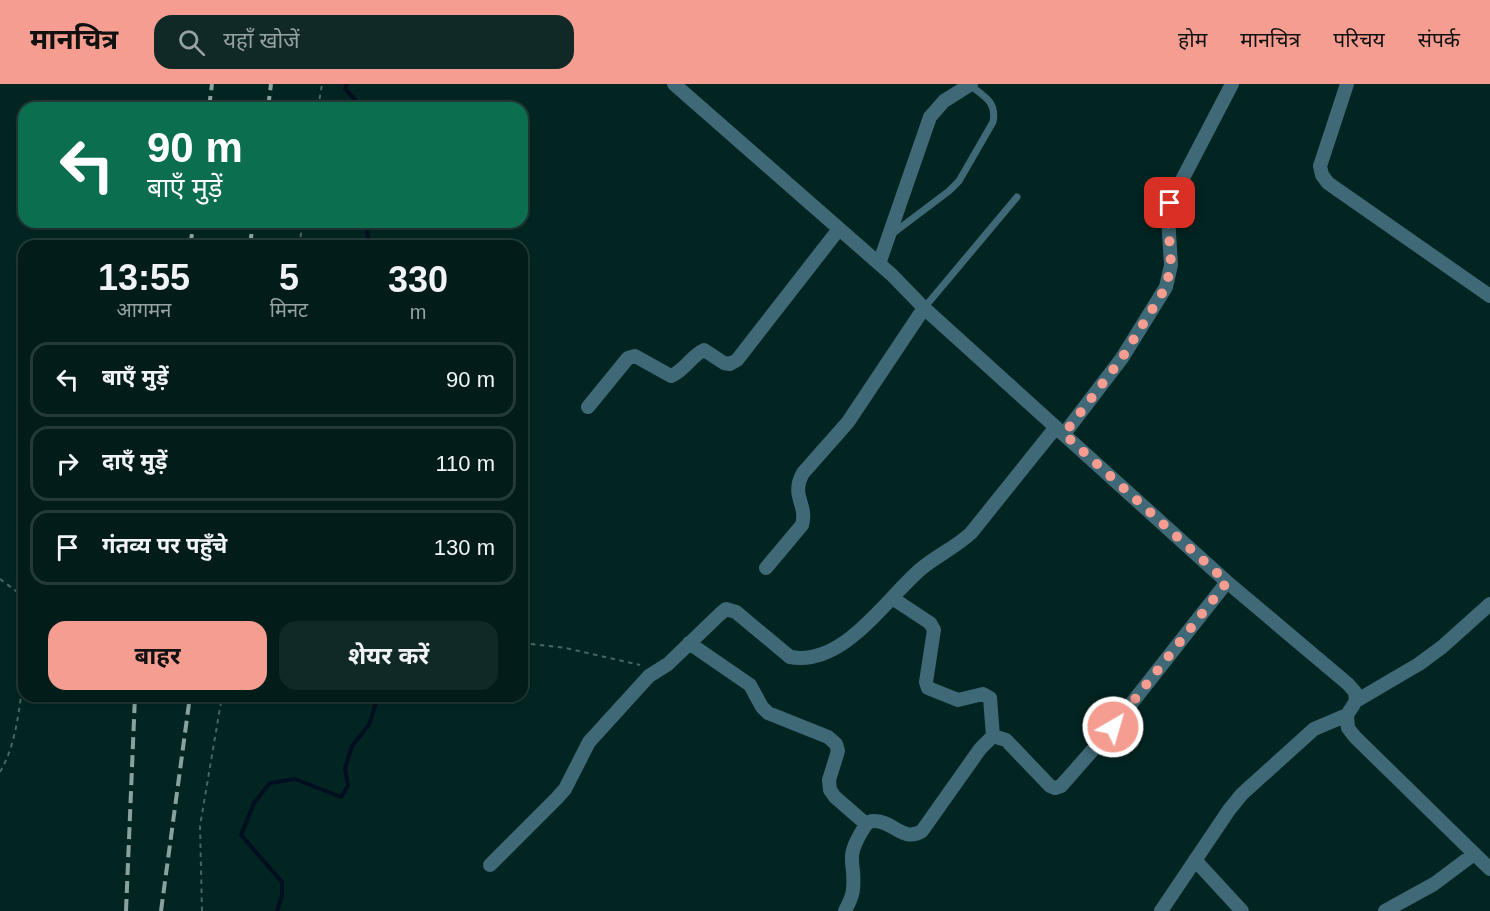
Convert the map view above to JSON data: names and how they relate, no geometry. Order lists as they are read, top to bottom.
{
  "page": {
    "header": "मानचित्र",
    "search": "यहाँ खोजें",
    "nav": [
      "होम",
      "मानचित्र",
      "परिचय",
      "संपर्क"
    ],
    "turn": ["90 m", "बाएँ मुड़ें"],
    "eta": [
      "13:55",
      "आगमन",
      "5",
      "मिनट",
      "330",
      "m"
    ],
    "list": [
      {
        "name": "बाएँ मुड़ें",
        "value": "90 m"
      },
      {
        "name": "दाएँ मुड़ें",
        "value": "110 m"
      },
      {
        "name": "गंतव्य पर पहुँचे",
        "value": "130 m"
      }
    ],
    "buttons": ["बाहर", "शेयर करें"]
  }
}
